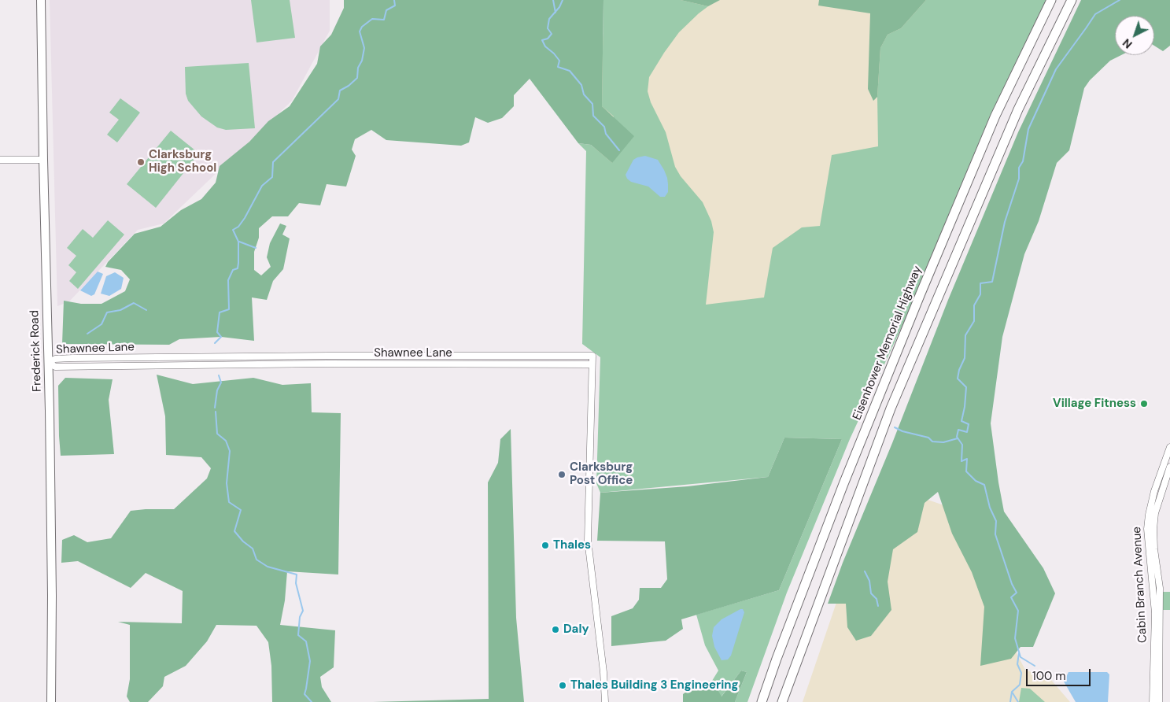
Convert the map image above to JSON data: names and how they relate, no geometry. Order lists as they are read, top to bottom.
{
  "streets": {
    "highway": ["Eisenhower Memorial Highway"],
    "main road": ["Frederick Road"],
    "street": ["Shawnee Lane", "Cabin Branch Avenue"]
  },
  "crossings": [
    ["Shawnee Lane", "Frederick Road"]
  ],
  "places": [
    "Clarksburg High School",
    "Village Fitness",
    "Clarksburg Post Office",
    "Thales",
    "Daly",
    "Thales Building 3 Engineering"
  ],
  "scale_bar": "100 m",
  "north": "bottom left"
}
